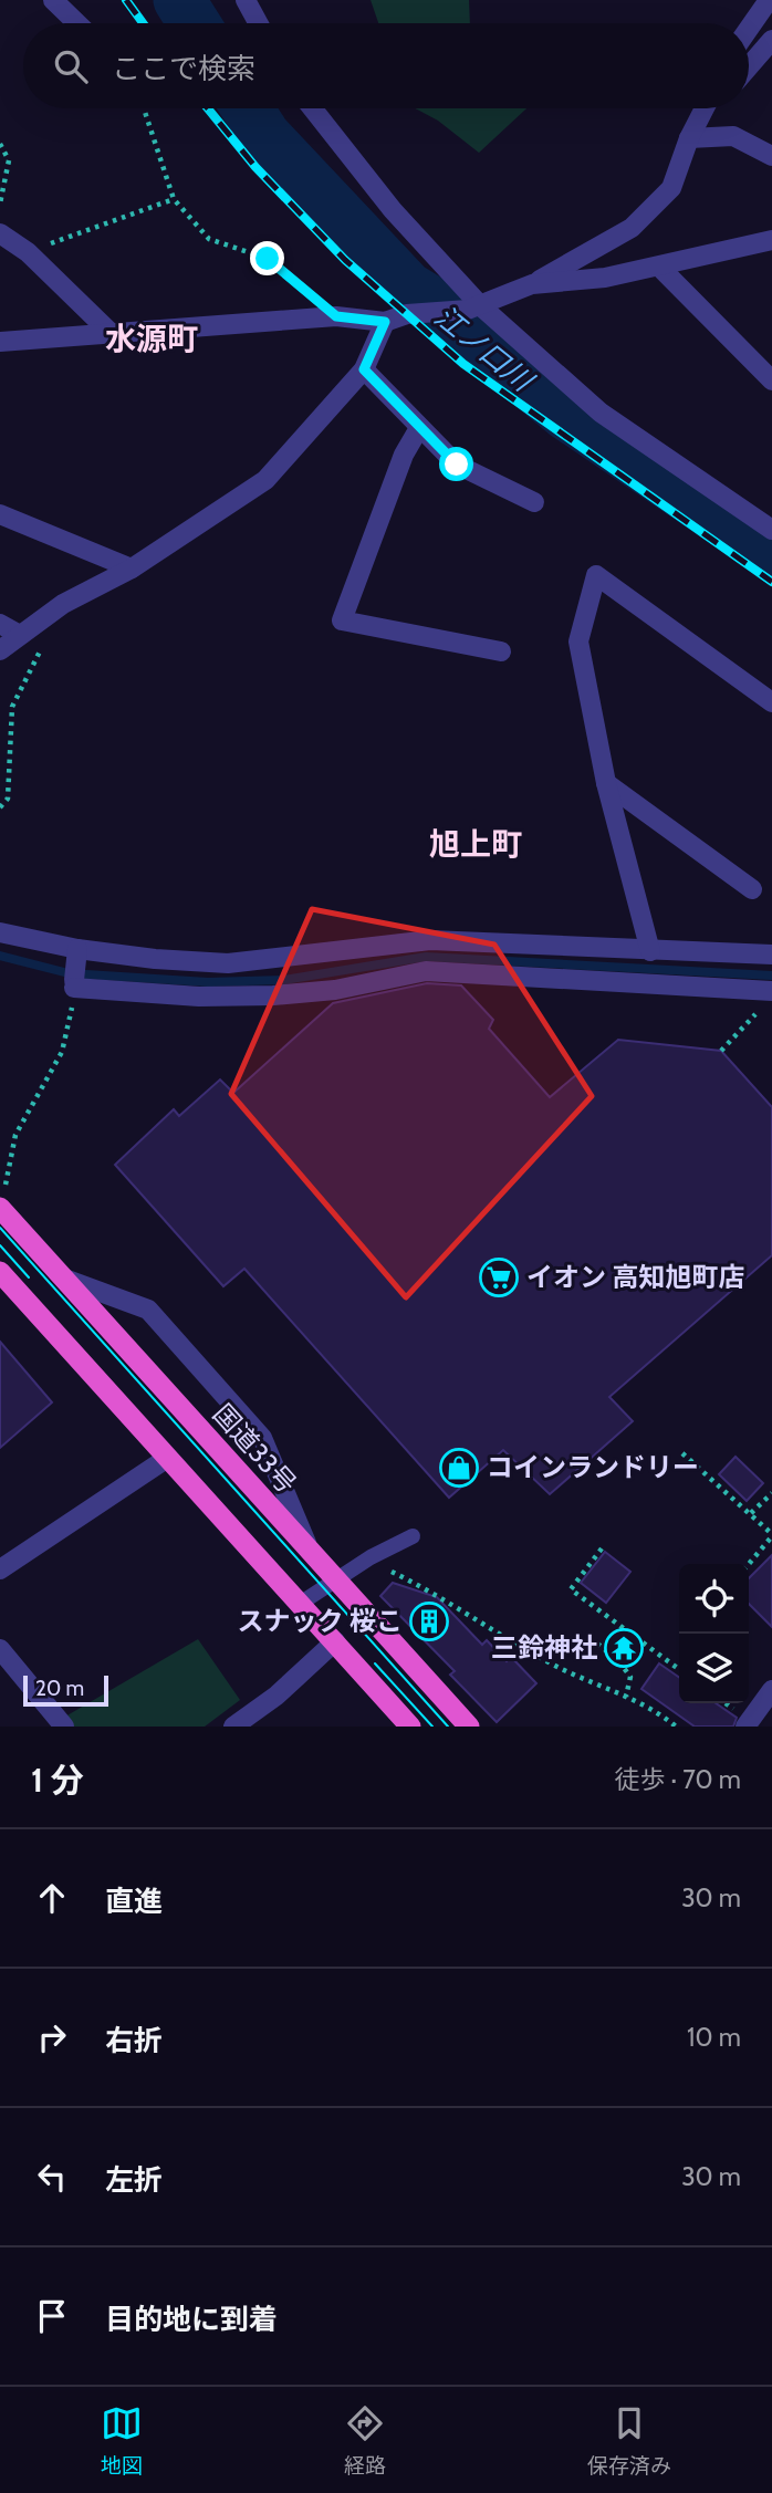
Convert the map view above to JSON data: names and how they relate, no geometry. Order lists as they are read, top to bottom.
{
  "streets": {
    "highway": ["国道33号"]
  },
  "districts": ["水源町", "旭上町"],
  "water": ["江ノ口川"],
  "places": {
    "supermarket": ["イオン 高知旭町店"],
    "shop": ["コインランドリー"],
    "building": ["スナック 桜こ"],
    "temple": ["三鈴神社"]
  },
  "scale_bar": "20 m",
  "page": {
    "search": "ここで検索",
    "scale": "20 m",
    "heading": ["1 分", "徒歩 · 70 m"],
    "list": [
      ["直進", "30 m"],
      ["右折", "10 m"],
      ["左折", "30 m"],
      "目的地に到着"
    ],
    "nav": ["地図", "経路", "保存済み"]
  }
}
